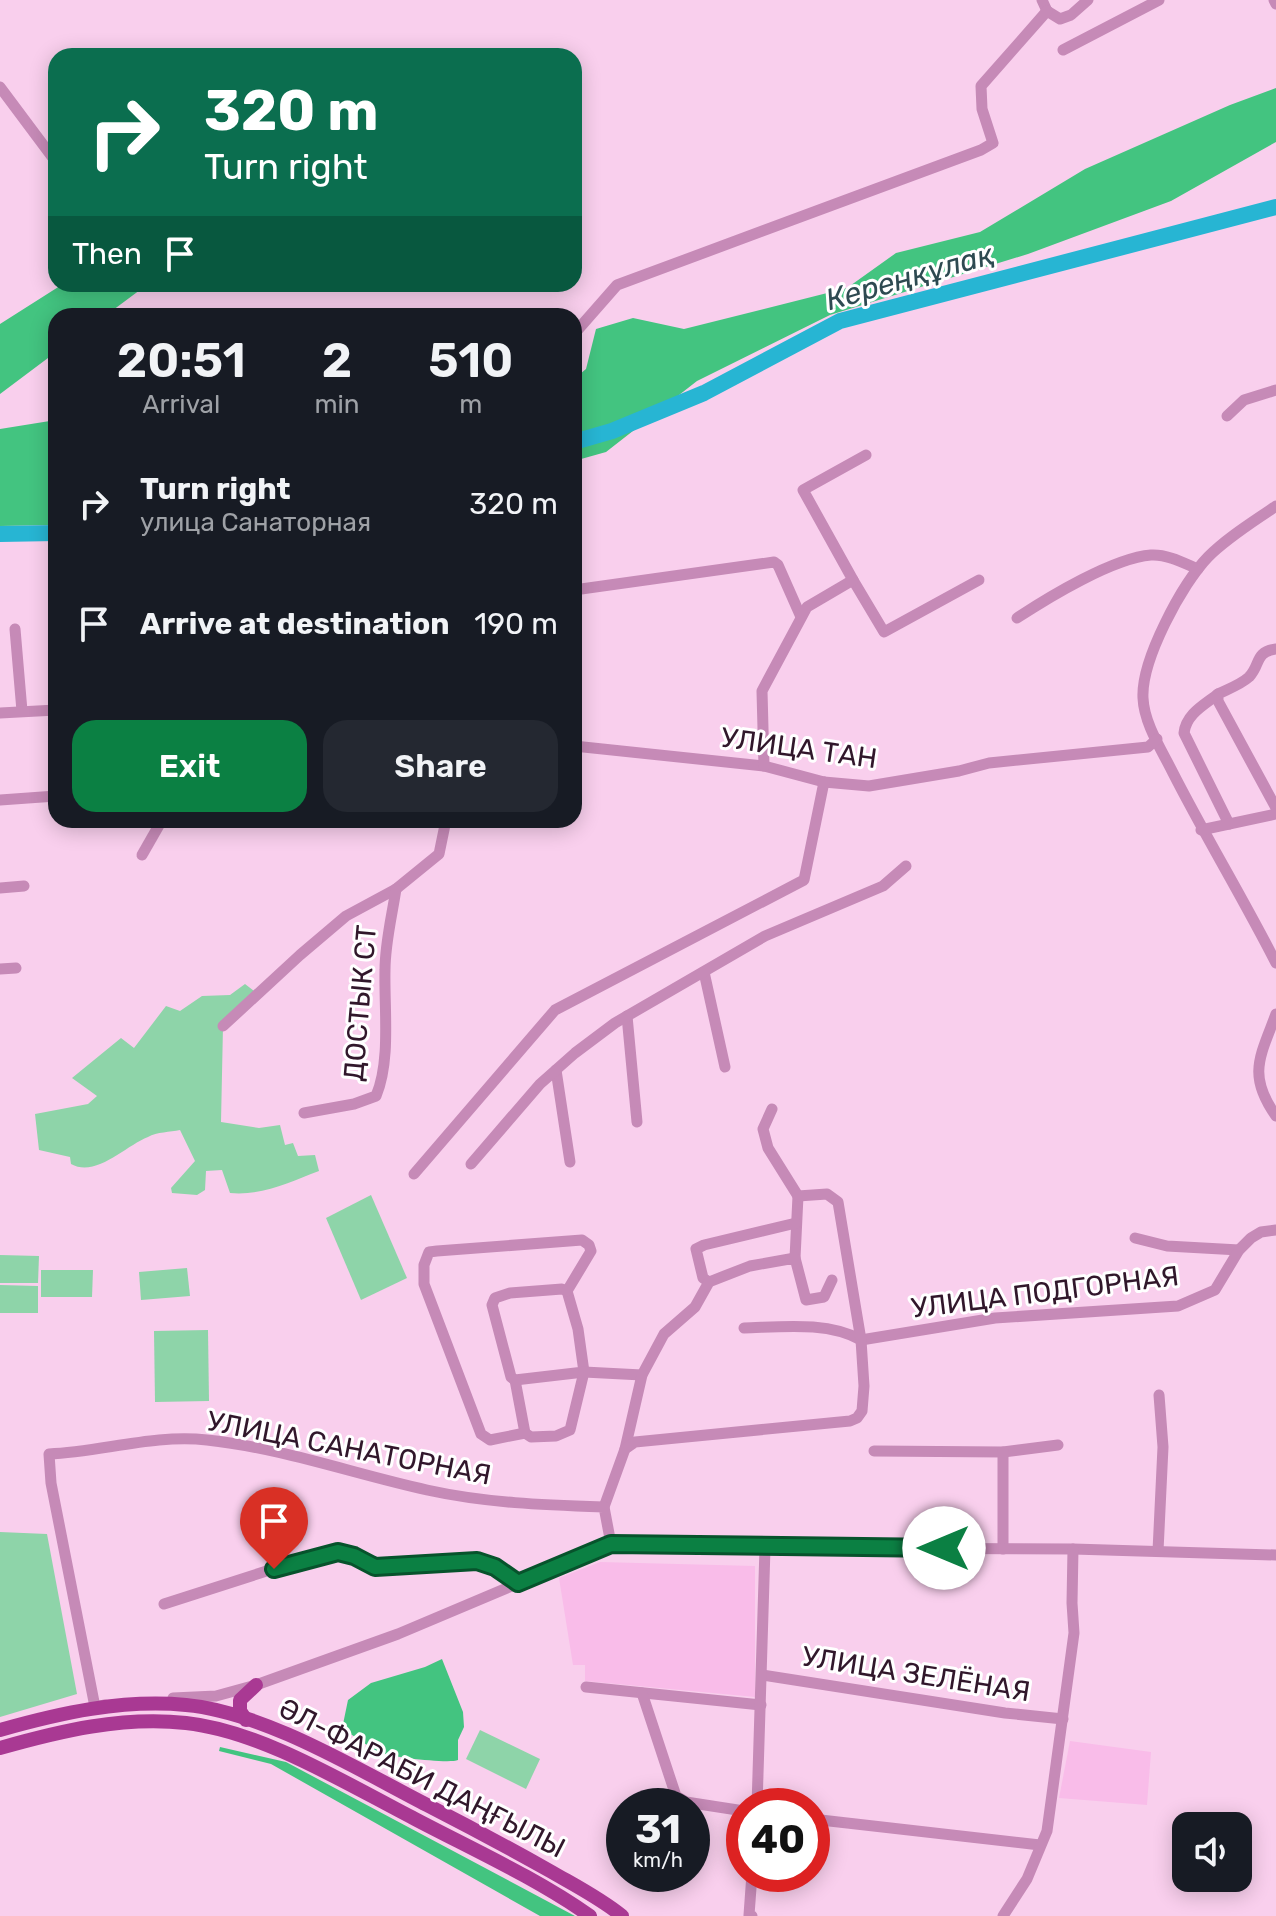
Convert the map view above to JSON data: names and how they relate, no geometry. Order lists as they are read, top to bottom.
{
  "streets": {
    "main road": ["ӘЛ-ФАРАБИ ДАҢҒЫЛЫ"],
    "street": [
      "УЛИЦА ТАН",
      "ДОСТЫК СТ",
      "УЛИЦА ПОДГОРНАЯ",
      "УЛИЦА САНАТОРНАЯ",
      "УЛИЦА ЗЕЛЁНАЯ"
    ]
  },
  "crossings": [
    ["УЛИЦА САНАТОРНАЯ", "ӘЛ-ФАРАБИ ДАҢҒЫЛЫ"]
  ],
  "water": ["Кереңқұлақ"],
  "page": {
    "turn": ["320 m", "Turn right"],
    "then": "Then",
    "eta": [
      "20:51",
      "Arrival",
      "2",
      "min",
      "510",
      "m"
    ],
    "list": [
      {
        "name": "Turn right",
        "note": "улица Санаторная",
        "value": "320 m"
      },
      {
        "name": "Arrive at destination",
        "value": "190 m"
      }
    ],
    "buttons": ["Exit", "Share"],
    "speed": "31 km/h",
    "limit": "40"
  }
}
